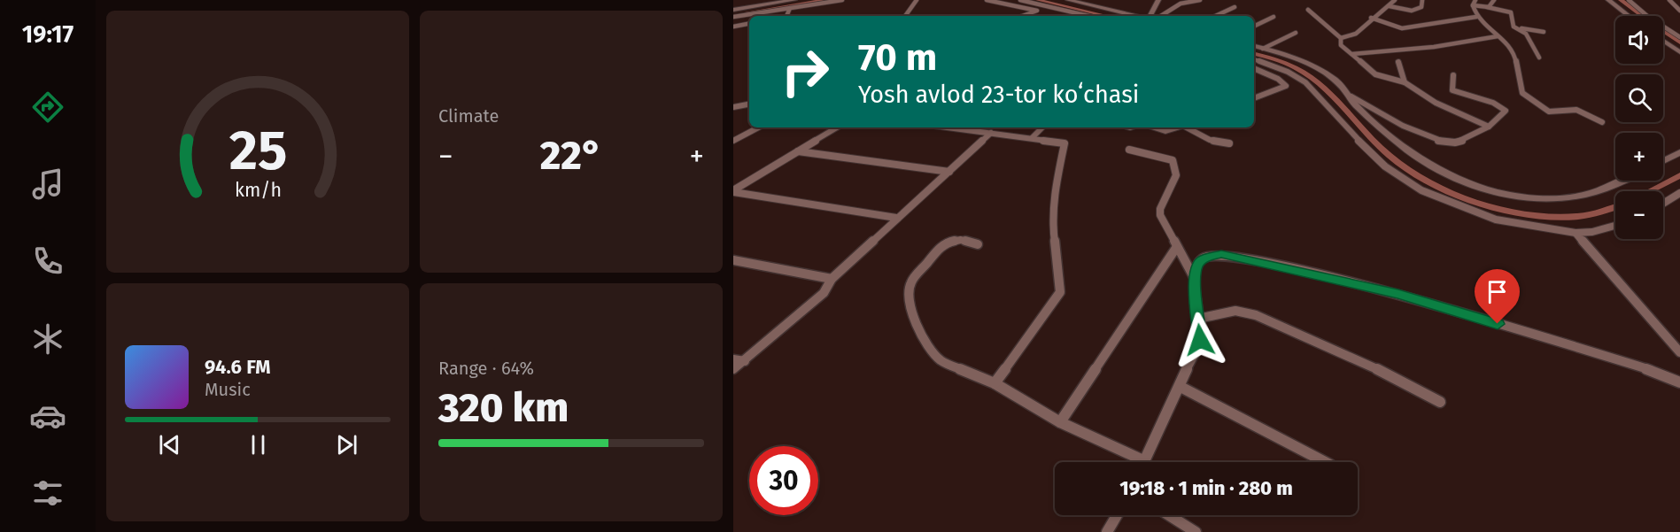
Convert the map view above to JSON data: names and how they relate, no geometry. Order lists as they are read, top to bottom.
{
  "page": {
    "tabs": "19:17",
    "tile": [
      "Climate",
      ["Range · 64%", "320 km"]
    ],
    "map_buttons": ["+", "−"],
    "turn": ["70 m", "Yosh avlod 23-tor koʻchasi"],
    "heat": ["−", "22°", "+"],
    "song": ["94.6 FM", "Music"],
    "limit": "30",
    "trip": "19:18 · 1 min · 280 m",
    "gauge": ["25", "km/h"]
  }
}
